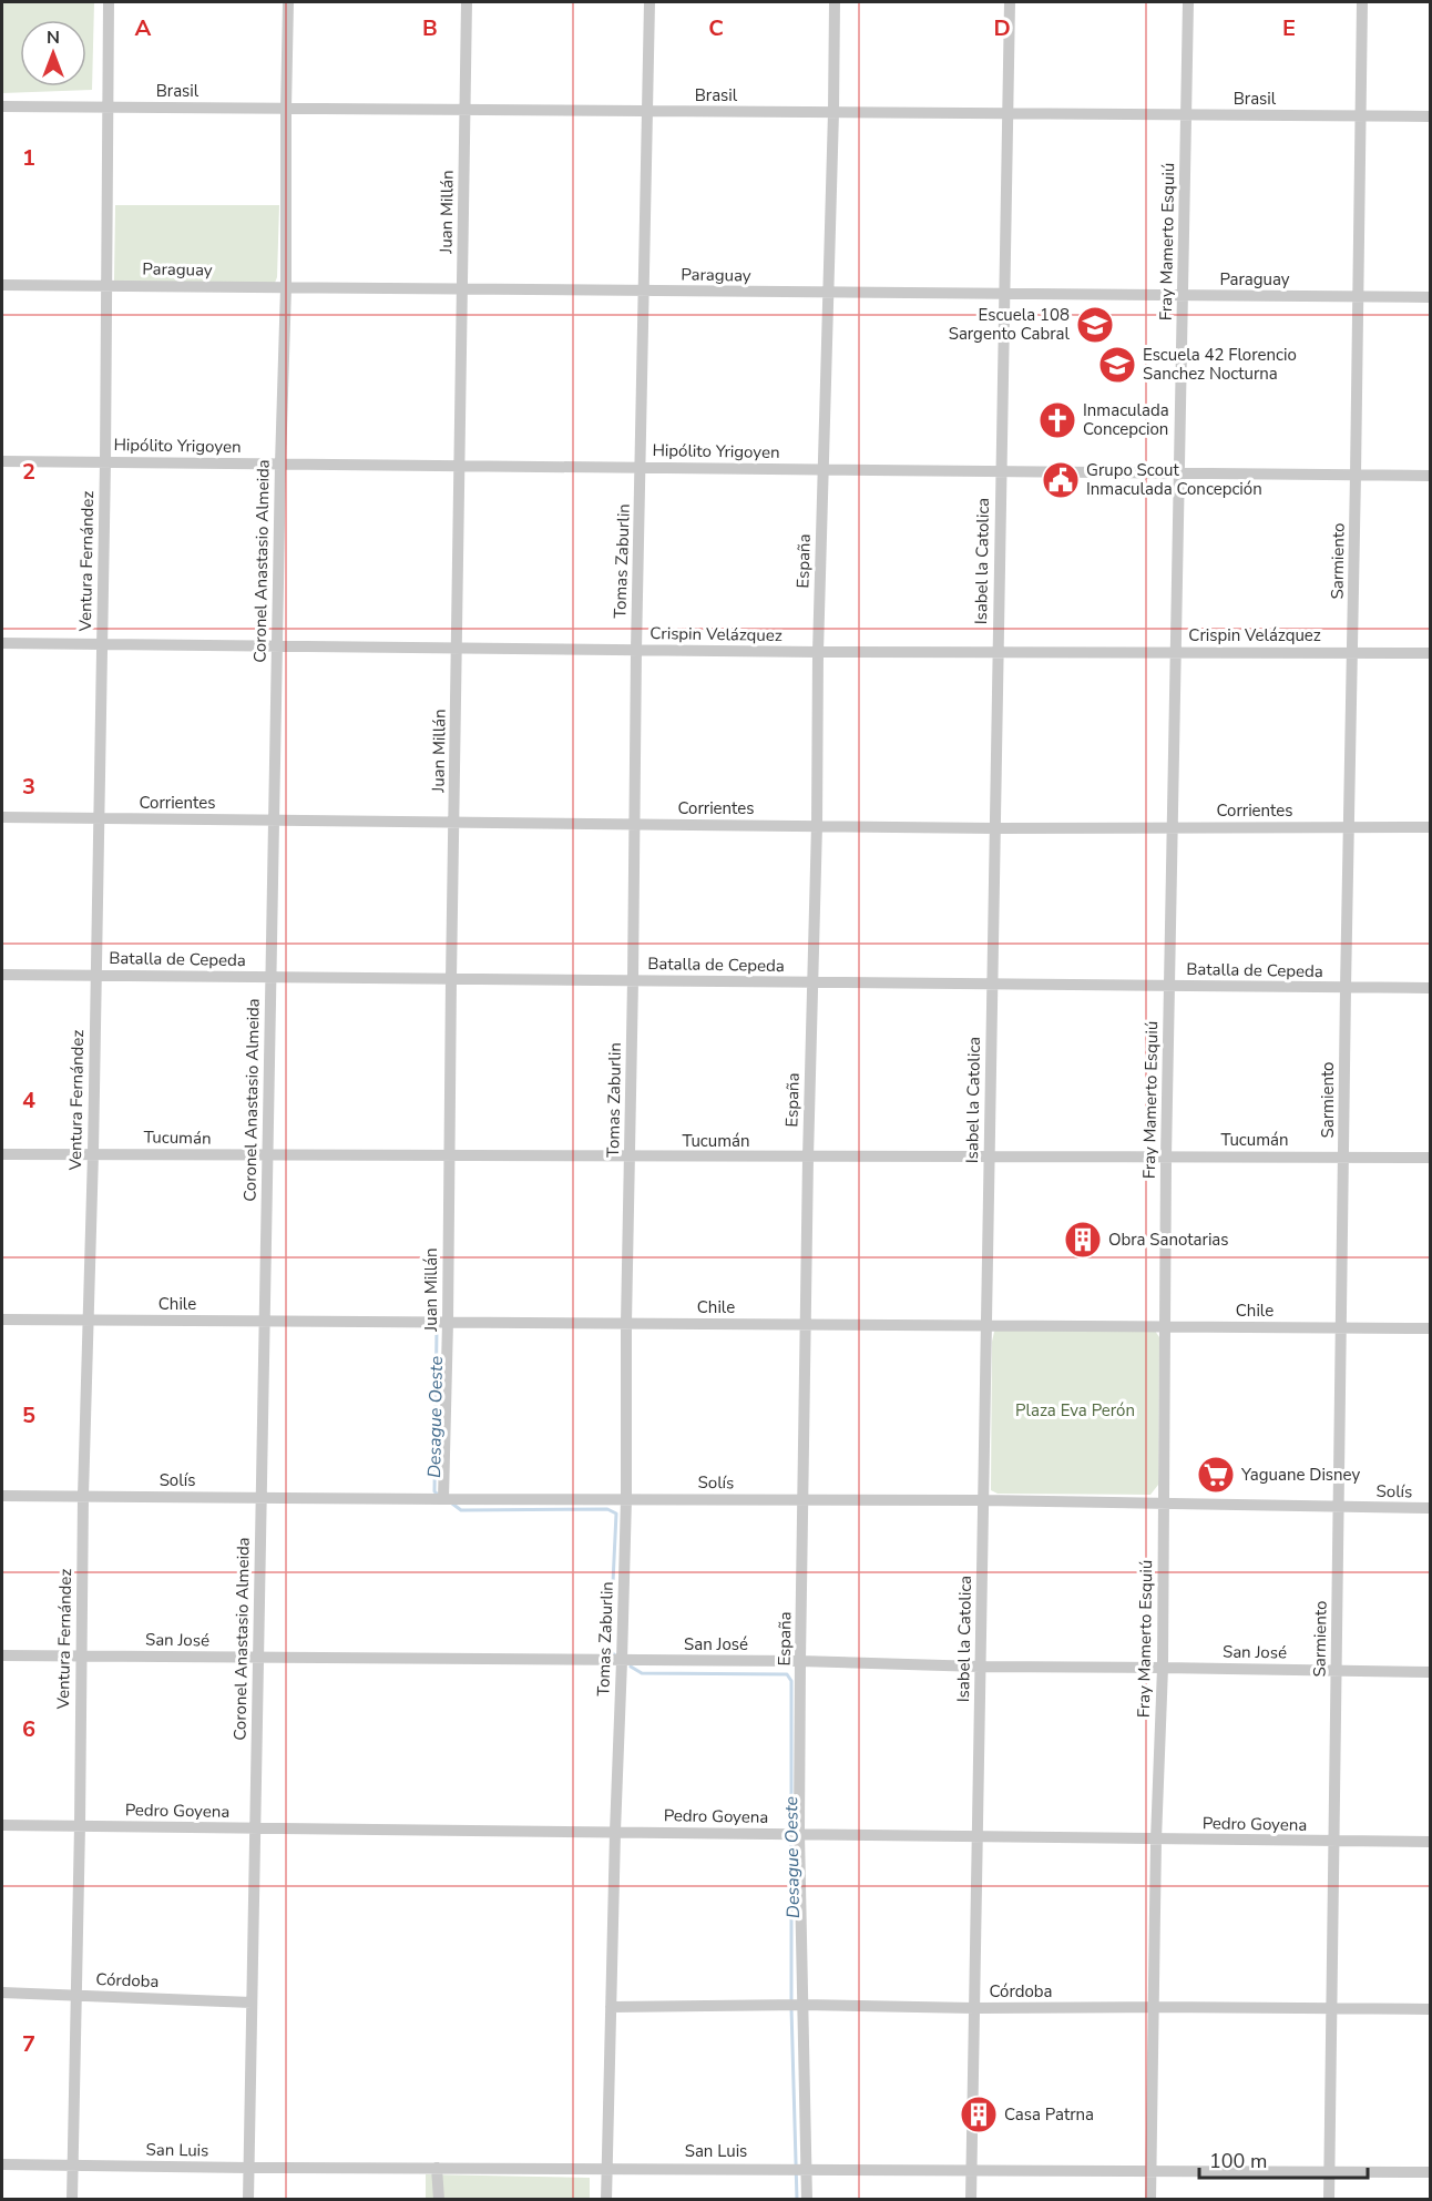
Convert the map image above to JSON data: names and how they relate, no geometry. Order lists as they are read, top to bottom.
{
  "streets": {
    "street": [
      "Brasil",
      "Juan Millán",
      "Fray Mamerto Esquiú",
      "Paraguay",
      "Hipólito Yrigoyen",
      "Ventura Fernández",
      "Coronel Anastasio Almeida",
      "Tomas Zaburlin",
      "España",
      "Isabel la Catolica",
      "Sarmiento",
      "Crispin Velázquez",
      "Corrientes",
      "Batalla de Cepeda",
      "Tucumán",
      "Chile",
      "Solís",
      "San José",
      "Pedro Goyena",
      "Córdoba",
      "San Luis"
    ]
  },
  "crossings": [
    ["Brasil", "Juan Millán"],
    ["Brasil", "Fray Mamerto Esquiú"],
    ["Brasil", "Ventura Fernández"],
    ["Brasil", "Coronel Anastasio Almeida"],
    ["Brasil", "Tomas Zaburlin"],
    ["Brasil", "España"],
    ["Brasil", "Isabel la Catolica"],
    ["Brasil", "Sarmiento"],
    ["Juan Millán", "Paraguay"],
    ["Juan Millán", "Hipólito Yrigoyen"],
    ["Juan Millán", "Crispin Velázquez"],
    ["Juan Millán", "Corrientes"],
    ["Juan Millán", "Batalla de Cepeda"],
    ["Juan Millán", "Tucumán"],
    ["Juan Millán", "Chile"],
    ["Juan Millán", "Solís"],
    ["Fray Mamerto Esquiú", "Paraguay"],
    ["Fray Mamerto Esquiú", "Hipólito Yrigoyen"],
    ["Fray Mamerto Esquiú", "Crispin Velázquez"],
    ["Fray Mamerto Esquiú", "Corrientes"],
    ["Fray Mamerto Esquiú", "Batalla de Cepeda"],
    ["Fray Mamerto Esquiú", "Tucumán"],
    ["Fray Mamerto Esquiú", "Chile"],
    ["Fray Mamerto Esquiú", "Solís"],
    ["Fray Mamerto Esquiú", "San José"],
    ["Fray Mamerto Esquiú", "Pedro Goyena"],
    ["Fray Mamerto Esquiú", "Córdoba"],
    ["Fray Mamerto Esquiú", "San Luis"],
    ["Paraguay", "Ventura Fernández"],
    ["Paraguay", "Coronel Anastasio Almeida"],
    ["Paraguay", "Tomas Zaburlin"],
    ["Paraguay", "España"],
    ["Paraguay", "Isabel la Catolica"],
    ["Paraguay", "Sarmiento"],
    ["Hipólito Yrigoyen", "Ventura Fernández"],
    ["Hipólito Yrigoyen", "Coronel Anastasio Almeida"],
    ["Hipólito Yrigoyen", "Tomas Zaburlin"],
    ["Hipólito Yrigoyen", "España"],
    ["Hipólito Yrigoyen", "Isabel la Catolica"],
    ["Hipólito Yrigoyen", "Sarmiento"],
    ["Ventura Fernández", "Crispin Velázquez"],
    ["Ventura Fernández", "Corrientes"],
    ["Ventura Fernández", "Batalla de Cepeda"],
    ["Ventura Fernández", "Tucumán"],
    ["Ventura Fernández", "Chile"],
    ["Ventura Fernández", "Solís"],
    ["Ventura Fernández", "San José"],
    ["Ventura Fernández", "Pedro Goyena"],
    ["Ventura Fernández", "Córdoba"],
    ["Ventura Fernández", "San Luis"],
    ["Coronel Anastasio Almeida", "Crispin Velázquez"],
    ["Coronel Anastasio Almeida", "Corrientes"],
    ["Coronel Anastasio Almeida", "Batalla de Cepeda"],
    ["Coronel Anastasio Almeida", "Tucumán"],
    ["Coronel Anastasio Almeida", "Chile"],
    ["Coronel Anastasio Almeida", "Solís"],
    ["Coronel Anastasio Almeida", "San José"],
    ["Coronel Anastasio Almeida", "Pedro Goyena"],
    ["Coronel Anastasio Almeida", "Córdoba"],
    ["Coronel Anastasio Almeida", "San Luis"],
    ["Tomas Zaburlin", "Crispin Velázquez"],
    ["Tomas Zaburlin", "Corrientes"],
    ["Tomas Zaburlin", "Batalla de Cepeda"],
    ["Tomas Zaburlin", "Tucumán"],
    ["Tomas Zaburlin", "Chile"],
    ["Tomas Zaburlin", "Solís"],
    ["Tomas Zaburlin", "San José"],
    ["Tomas Zaburlin", "Pedro Goyena"],
    ["Tomas Zaburlin", "Córdoba"],
    ["Tomas Zaburlin", "San Luis"],
    ["España", "Crispin Velázquez"],
    ["España", "Corrientes"],
    ["España", "Batalla de Cepeda"],
    ["España", "Tucumán"],
    ["España", "Chile"],
    ["España", "Solís"],
    ["España", "San José"],
    ["España", "Pedro Goyena"],
    ["España", "Córdoba"],
    ["España", "San Luis"],
    ["Isabel la Catolica", "Crispin Velázquez"],
    ["Isabel la Catolica", "Corrientes"],
    ["Isabel la Catolica", "Batalla de Cepeda"],
    ["Isabel la Catolica", "Tucumán"],
    ["Isabel la Catolica", "Chile"],
    ["Isabel la Catolica", "Solís"],
    ["Isabel la Catolica", "San José"],
    ["Isabel la Catolica", "Pedro Goyena"],
    ["Isabel la Catolica", "Córdoba"],
    ["Isabel la Catolica", "San Luis"],
    ["Sarmiento", "Crispin Velázquez"],
    ["Sarmiento", "Corrientes"],
    ["Sarmiento", "Batalla de Cepeda"],
    ["Sarmiento", "Tucumán"],
    ["Sarmiento", "Chile"],
    ["Sarmiento", "Solís"],
    ["Sarmiento", "San José"],
    ["Sarmiento", "Pedro Goyena"],
    ["Sarmiento", "Córdoba"],
    ["Sarmiento", "San Luis"]
  ],
  "water": ["Desague Oeste"],
  "parks": ["Plaza Eva Perón"],
  "places": {
    "school or university": ["Escuela 108 Sargento Cabral", "Escuela 42 Florencio Sanchez Nocturna"],
    "church": ["Inmaculada Concepcion"],
    "public building": ["Grupo Scout Inmaculada Concepción"],
    "building": ["Obra Sanotarias", "Casa Patrna"],
    "supermarket": ["Yaguane Disney"]
  },
  "scale_bar": "100 m",
  "north": "top",
  "grid": {
    "columns": [
      "A",
      "B",
      "C",
      "D",
      "E"
    ],
    "rows": [
      "1",
      "2",
      "3",
      "4",
      "5",
      "6",
      "7"
    ]
  }
}
